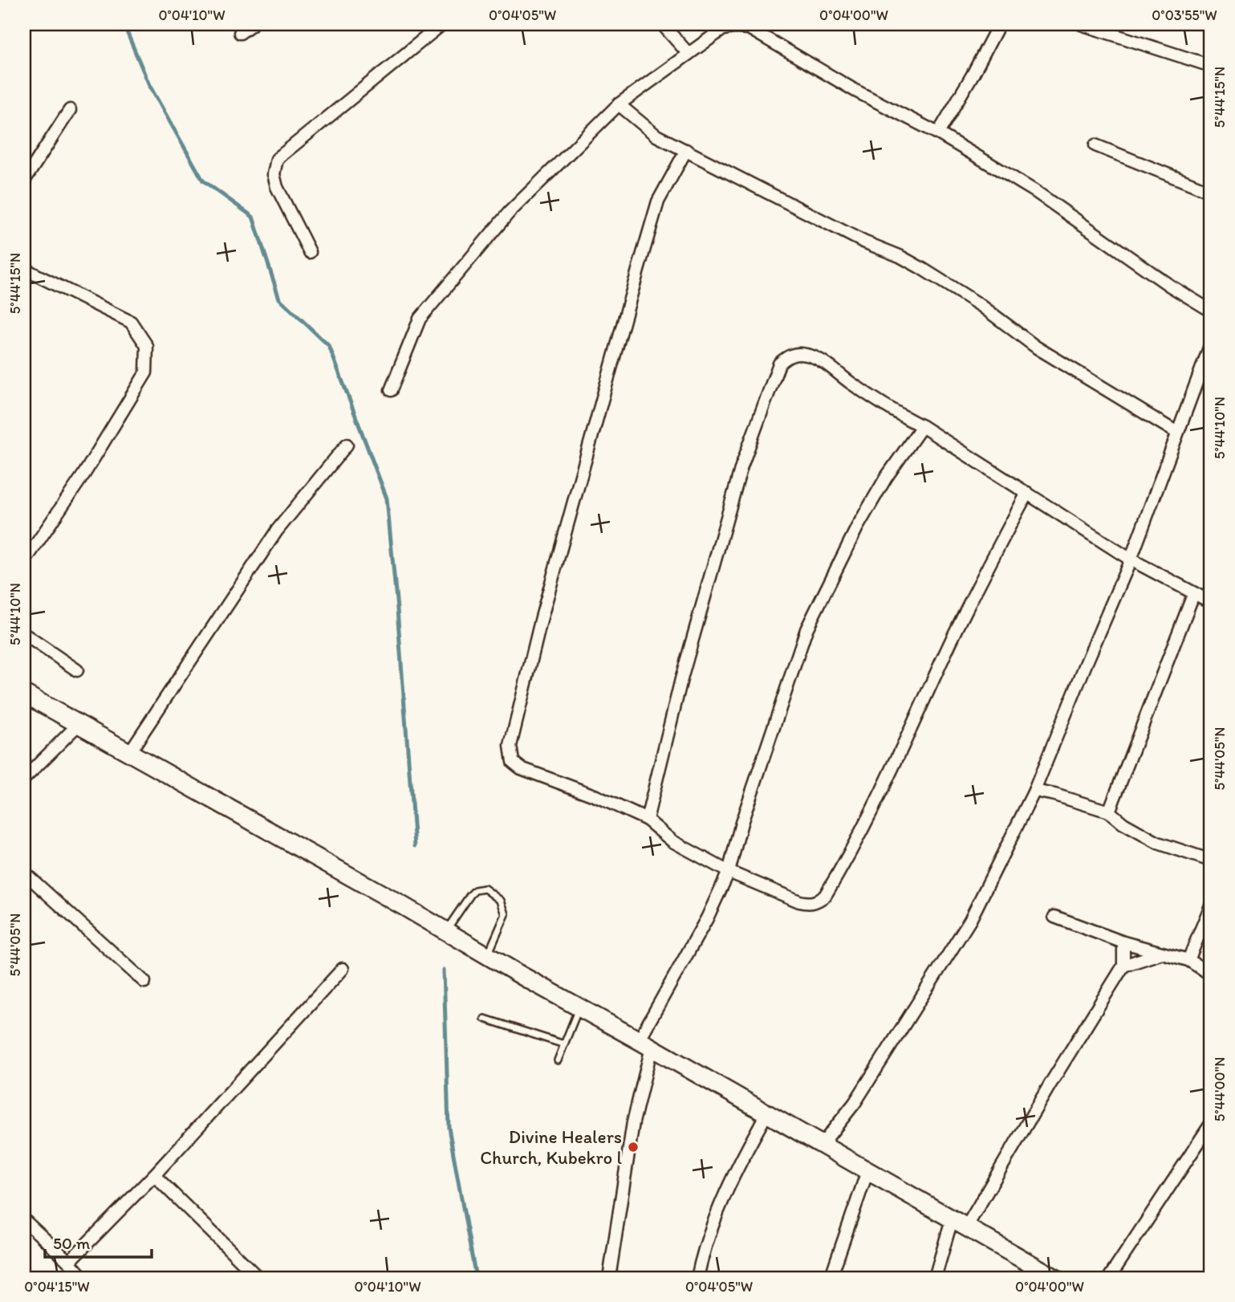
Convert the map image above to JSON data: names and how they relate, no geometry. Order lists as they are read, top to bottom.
{
  "places": ["Divine Healers Church, Kubekro l"],
  "scale_bar": "50 m",
  "coordinates": [
    "0°04'10\"W",
    "0°04'05\"W",
    "0°04'00\"W",
    "0°03'55\"W",
    "5°44'15\"N",
    "5°44'10\"N",
    "5°44'05\"N",
    "5°44'00\"N",
    "0°04'15\"W"
  ]
}
